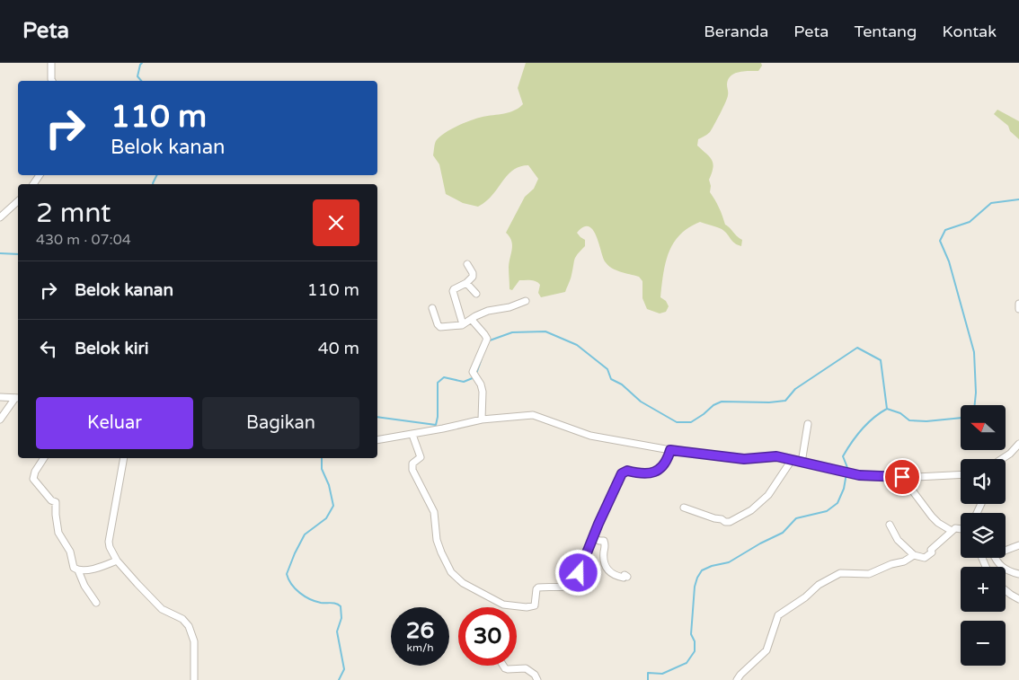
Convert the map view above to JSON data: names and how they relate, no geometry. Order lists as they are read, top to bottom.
{
  "north": "left",
  "page": {
    "header": "Peta",
    "nav": [
      "Beranda",
      "Peta",
      "Tentang",
      "Kontak"
    ],
    "turn": ["110 m", "Belok kanan"],
    "heading": ["2 mnt", "430 m · 07:04"],
    "list": [
      {
        "name": "Belok kanan",
        "value": "110 m"
      },
      {
        "name": "Belok kiri",
        "value": "40 m"
      }
    ],
    "buttons": ["Keluar", "Bagikan"],
    "map_buttons": ["+", "−"],
    "speed": "26 km/h",
    "limit": "30"
  }
}
